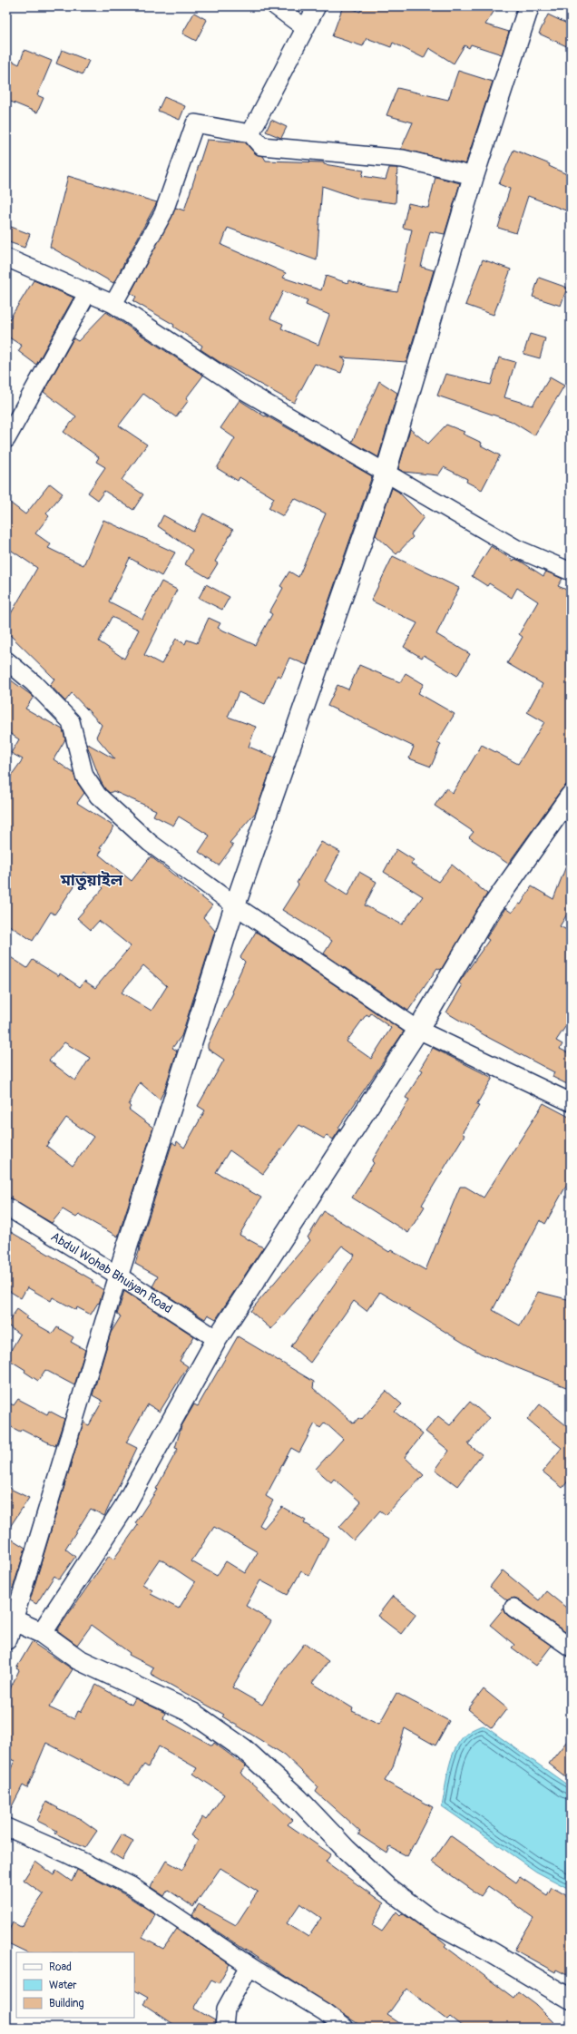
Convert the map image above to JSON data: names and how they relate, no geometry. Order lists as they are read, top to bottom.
{
  "streets": {
    "street": ["Abdul Wohab Bhuiyan Road"]
  },
  "districts": ["মাতুয়াইল"],
  "legend": ["Road", "Water", "Building"]
}
